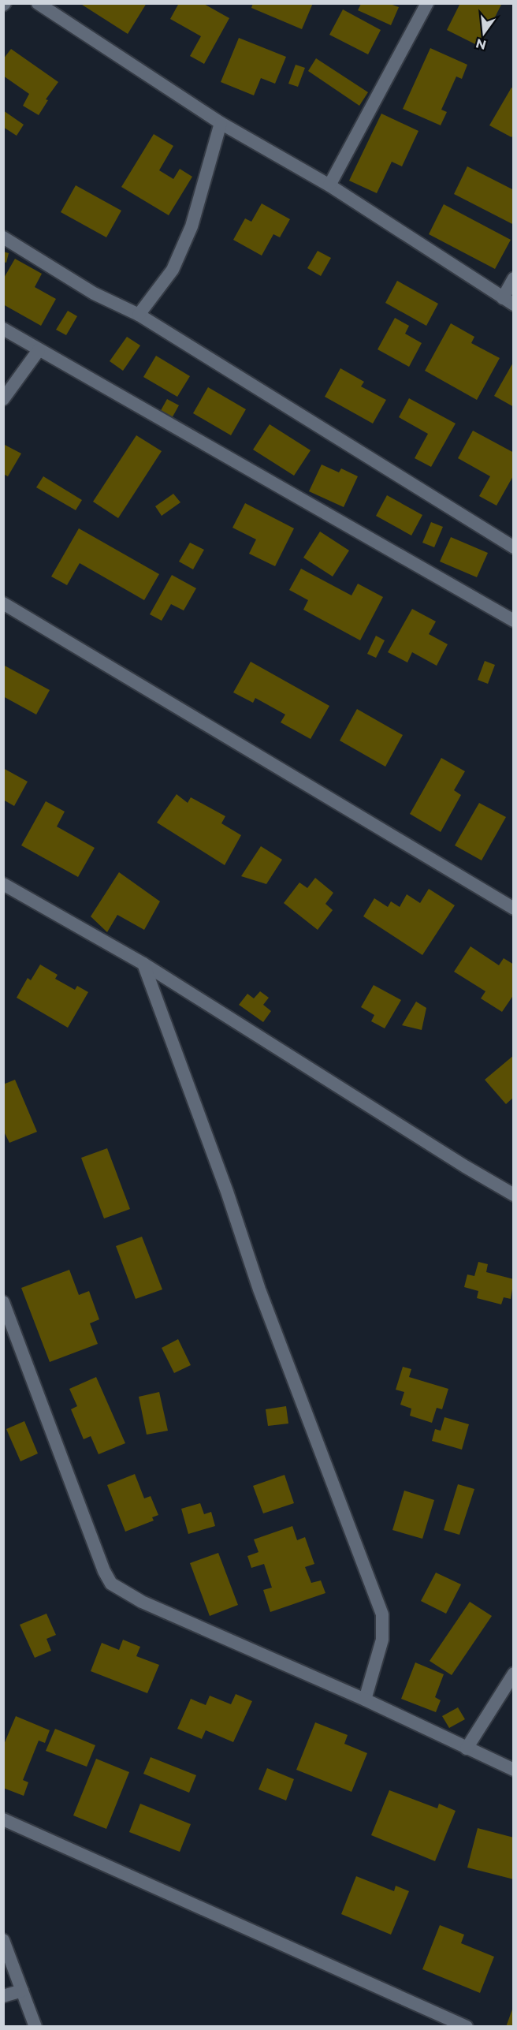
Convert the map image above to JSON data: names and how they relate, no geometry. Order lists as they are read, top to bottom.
{
  "north": "bottom"
}
